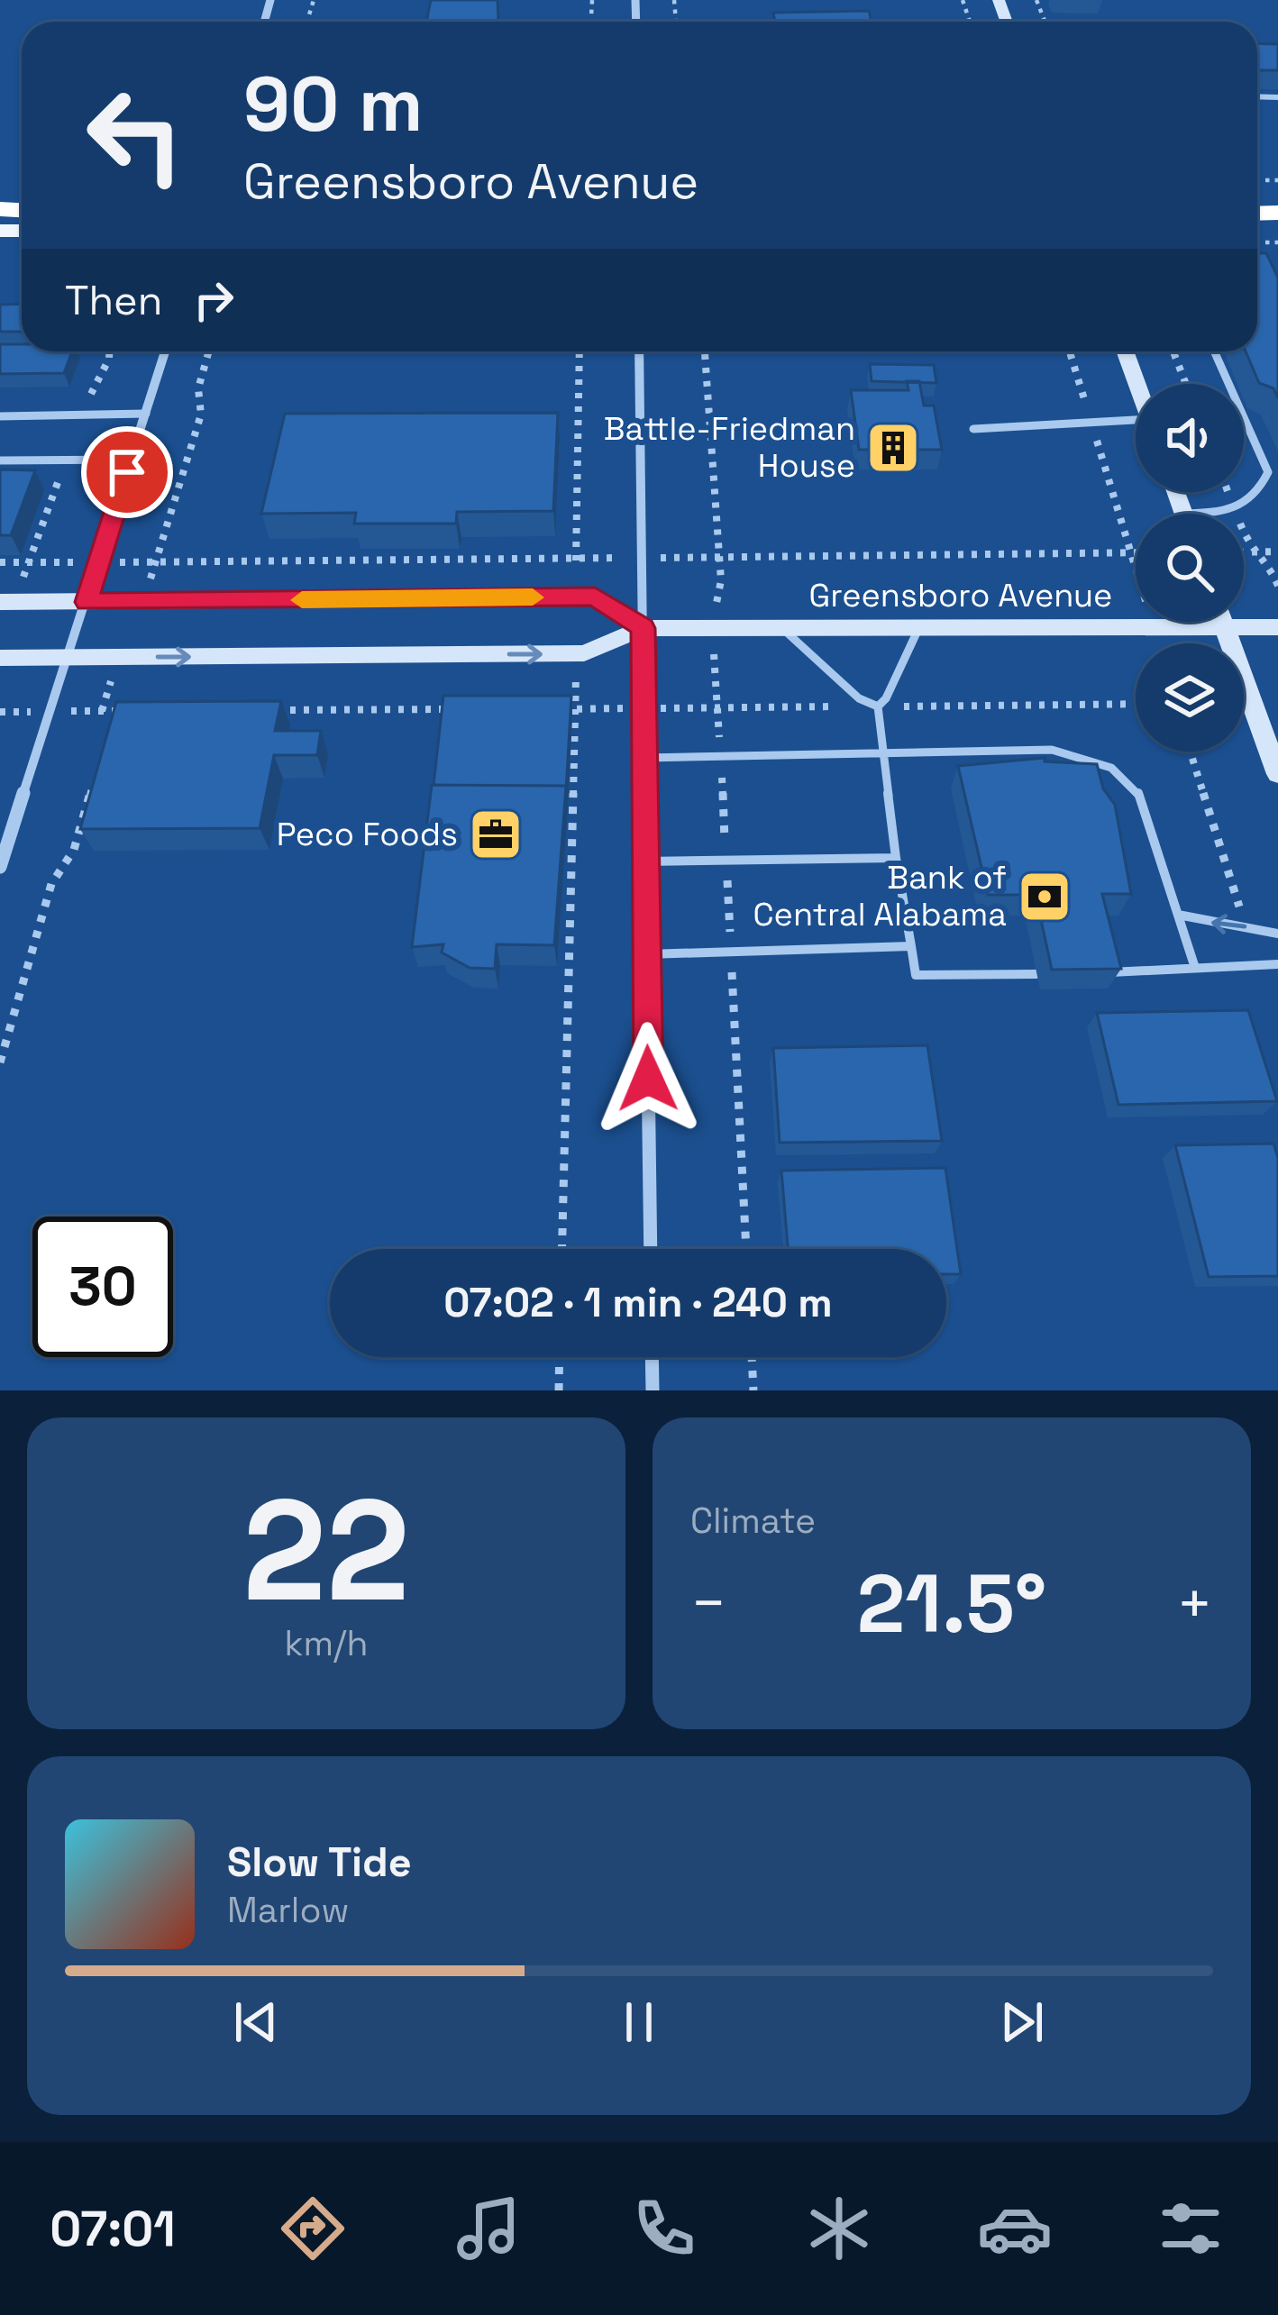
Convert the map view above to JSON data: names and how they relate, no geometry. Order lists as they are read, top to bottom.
{
  "streets": {
    "main road": ["Greensboro Avenue"]
  },
  "places": {
    "building": ["Battle-Friedman House"],
    "office": ["Peco Foods"],
    "bank": ["Bank of Central Alabama"]
  },
  "page": {
    "turn": ["90 m", "Greensboro Avenue"],
    "then": "Then",
    "limit": "30",
    "trip": "07:02 · 1 min · 240 m",
    "tile": [
      ["22", "km/h"],
      "Climate"
    ],
    "heat": ["−", "21.5°", "+"],
    "song": ["Slow Tide", "Marlow"],
    "tabs": "07:01"
  }
}
